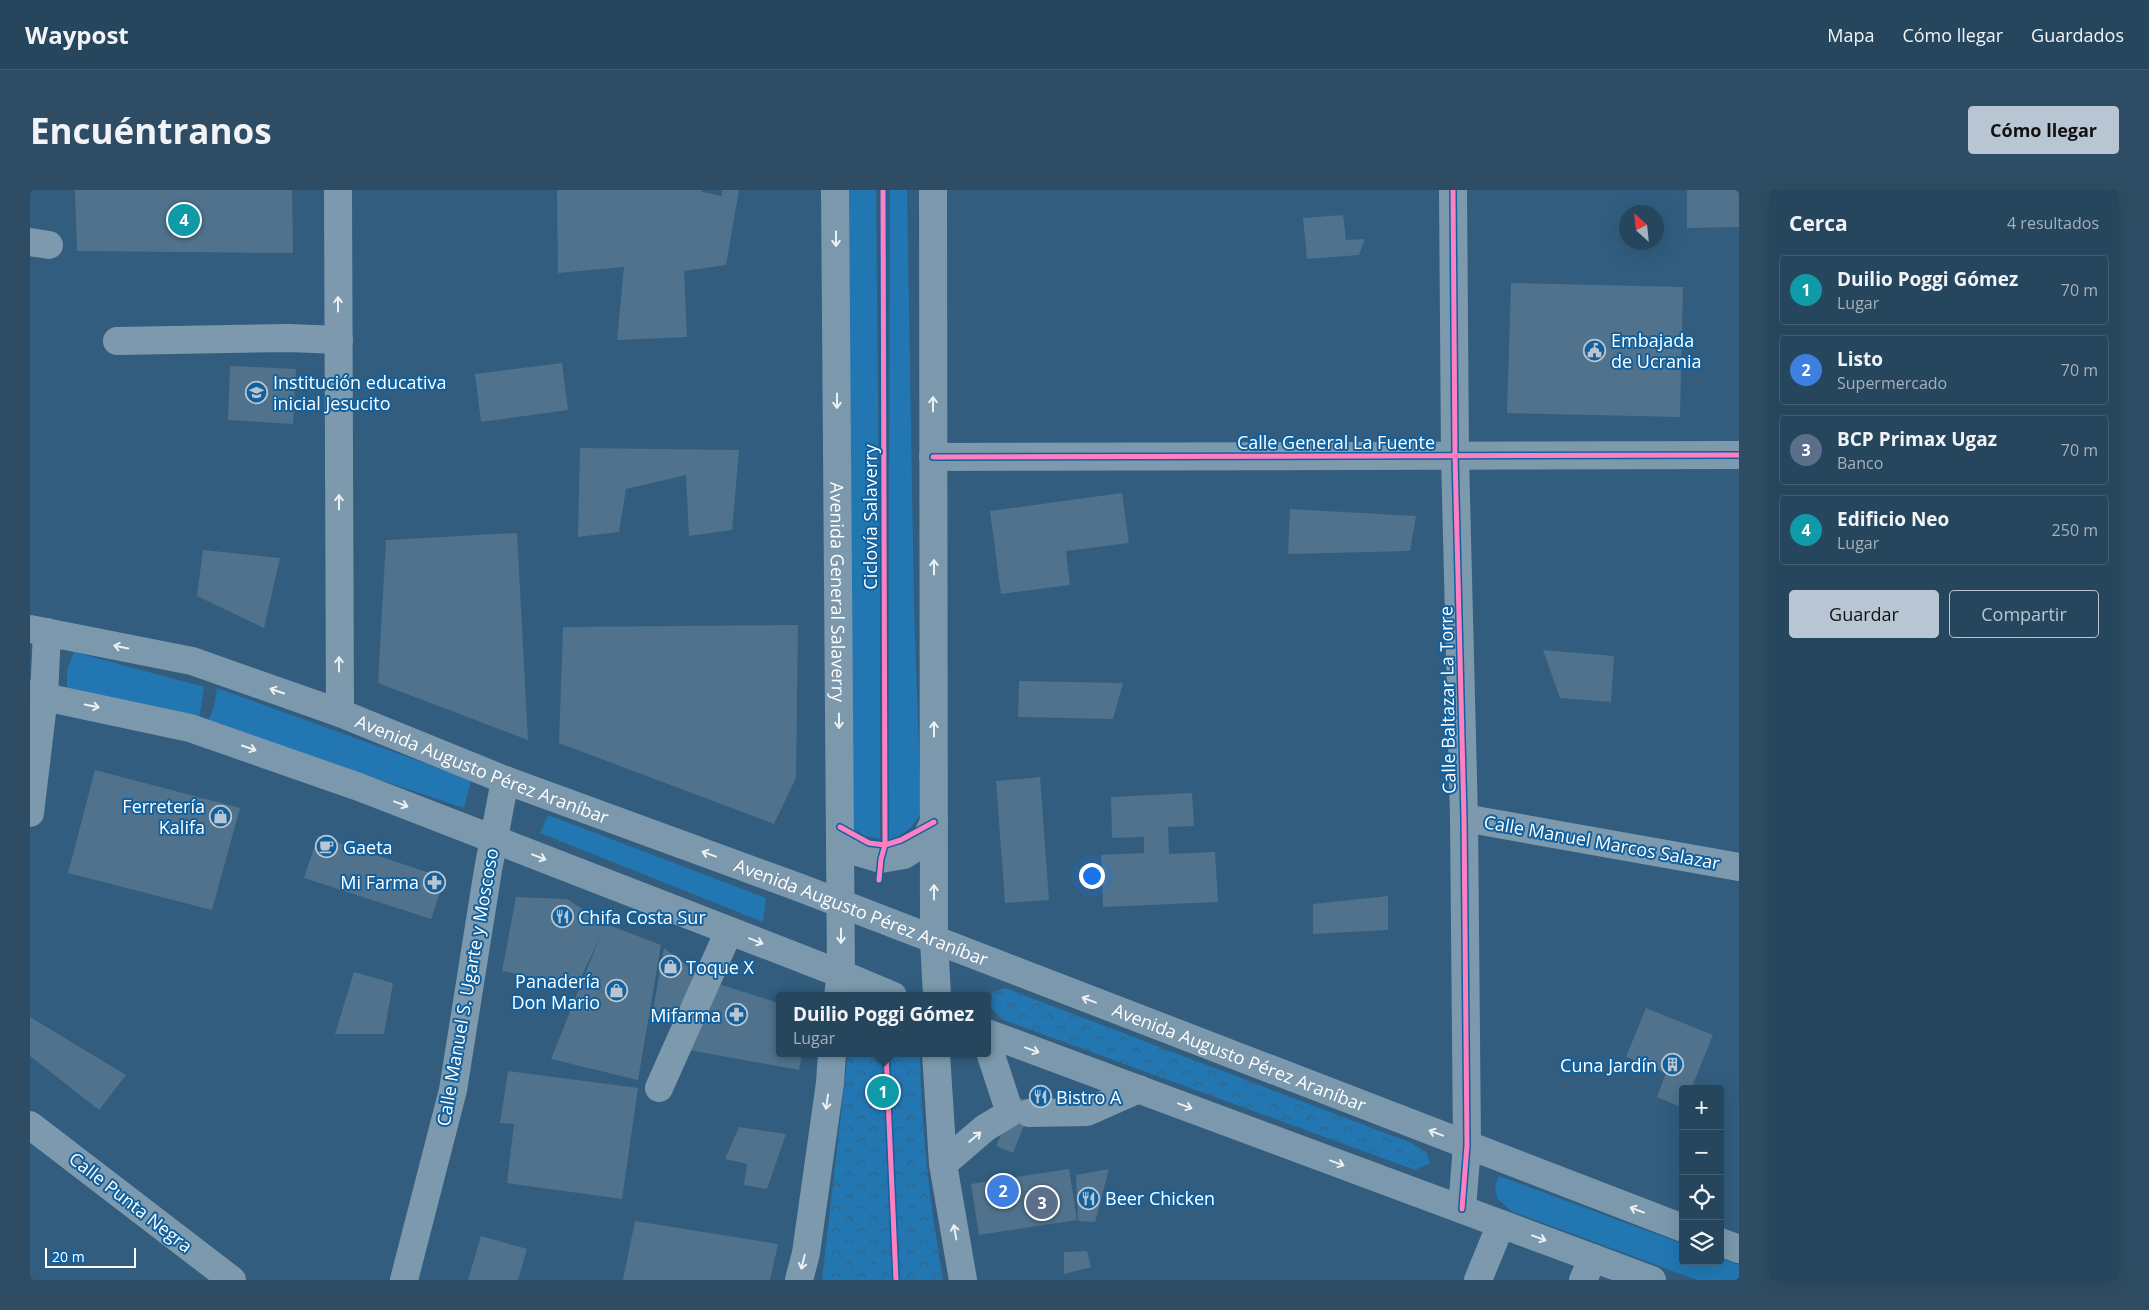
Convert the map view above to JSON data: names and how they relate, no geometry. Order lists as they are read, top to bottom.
{
  "streets": {
    "main road": ["Avenida General Salaverry", "Avenida Augusto Pérez Araníbar"],
    "street": [
      "Calle General La Fuente",
      "Calle Baltazar La Torre",
      "Calle Manuel Marcos Salazar",
      "Calle Manuel S. Ugarte y Moscoso",
      "Calle Punta Negra"
    ],
    "cycle path": ["Ciclovía Salaverry"]
  },
  "crossings": [
    ["Calle General La Fuente", "Calle Baltazar La Torre"],
    ["Avenida General Salaverry", "Avenida Augusto Pérez Araníbar"],
    ["Calle Baltazar La Torre", "Avenida Augusto Pérez Araníbar"],
    ["Calle Baltazar La Torre", "Calle Manuel Marcos Salazar"],
    ["Avenida Augusto Pérez Araníbar", "Calle Manuel S. Ugarte y Moscoso"]
  ],
  "places": {
    "public building": ["Embajada de Ucrania"],
    "school or university": ["Institución educativa inicial Jesucito"],
    "shop": ["Ferretería Kalifa", "Toque X", "Panadería Don Mario"],
    "cafe": ["Gaeta"],
    "pharmacy": ["Mi Farma", "Mifarma"],
    "restaurant": ["Chifa Costa Sur", "Bistro A", "Beer Chicken"],
    "building": ["Cuna Jardín"]
  },
  "scale_bar": "20 m",
  "north": "top left",
  "page": {
    "header": "Waypost",
    "nav": ["Mapa", "Cómo llegar", "Guardados"],
    "buttons": [
      "Cómo llegar",
      ["Guardar", "Compartir"]
    ],
    "title": "Encuéntranos",
    "heading": ["Cerca", "4 resultados"],
    "pins": [
      "4",
      "1",
      "2",
      "3"
    ],
    "list": [
      {
        "mark": "1",
        "name": "Duilio Poggi Gómez",
        "note": "Lugar",
        "value": "70 m"
      },
      {
        "mark": "2",
        "name": "Listo",
        "note": "Supermercado",
        "value": "70 m"
      },
      {
        "mark": "3",
        "name": "BCP Primax Ugaz",
        "note": "Banco",
        "value": "70 m"
      },
      {
        "mark": "4",
        "name": "Edificio Neo",
        "note": "Lugar",
        "value": "250 m"
      }
    ],
    "popup": ["Duilio Poggi Gómez", "Lugar"],
    "map_buttons": ["+", "−"],
    "scale": "20 m"
  }
}
